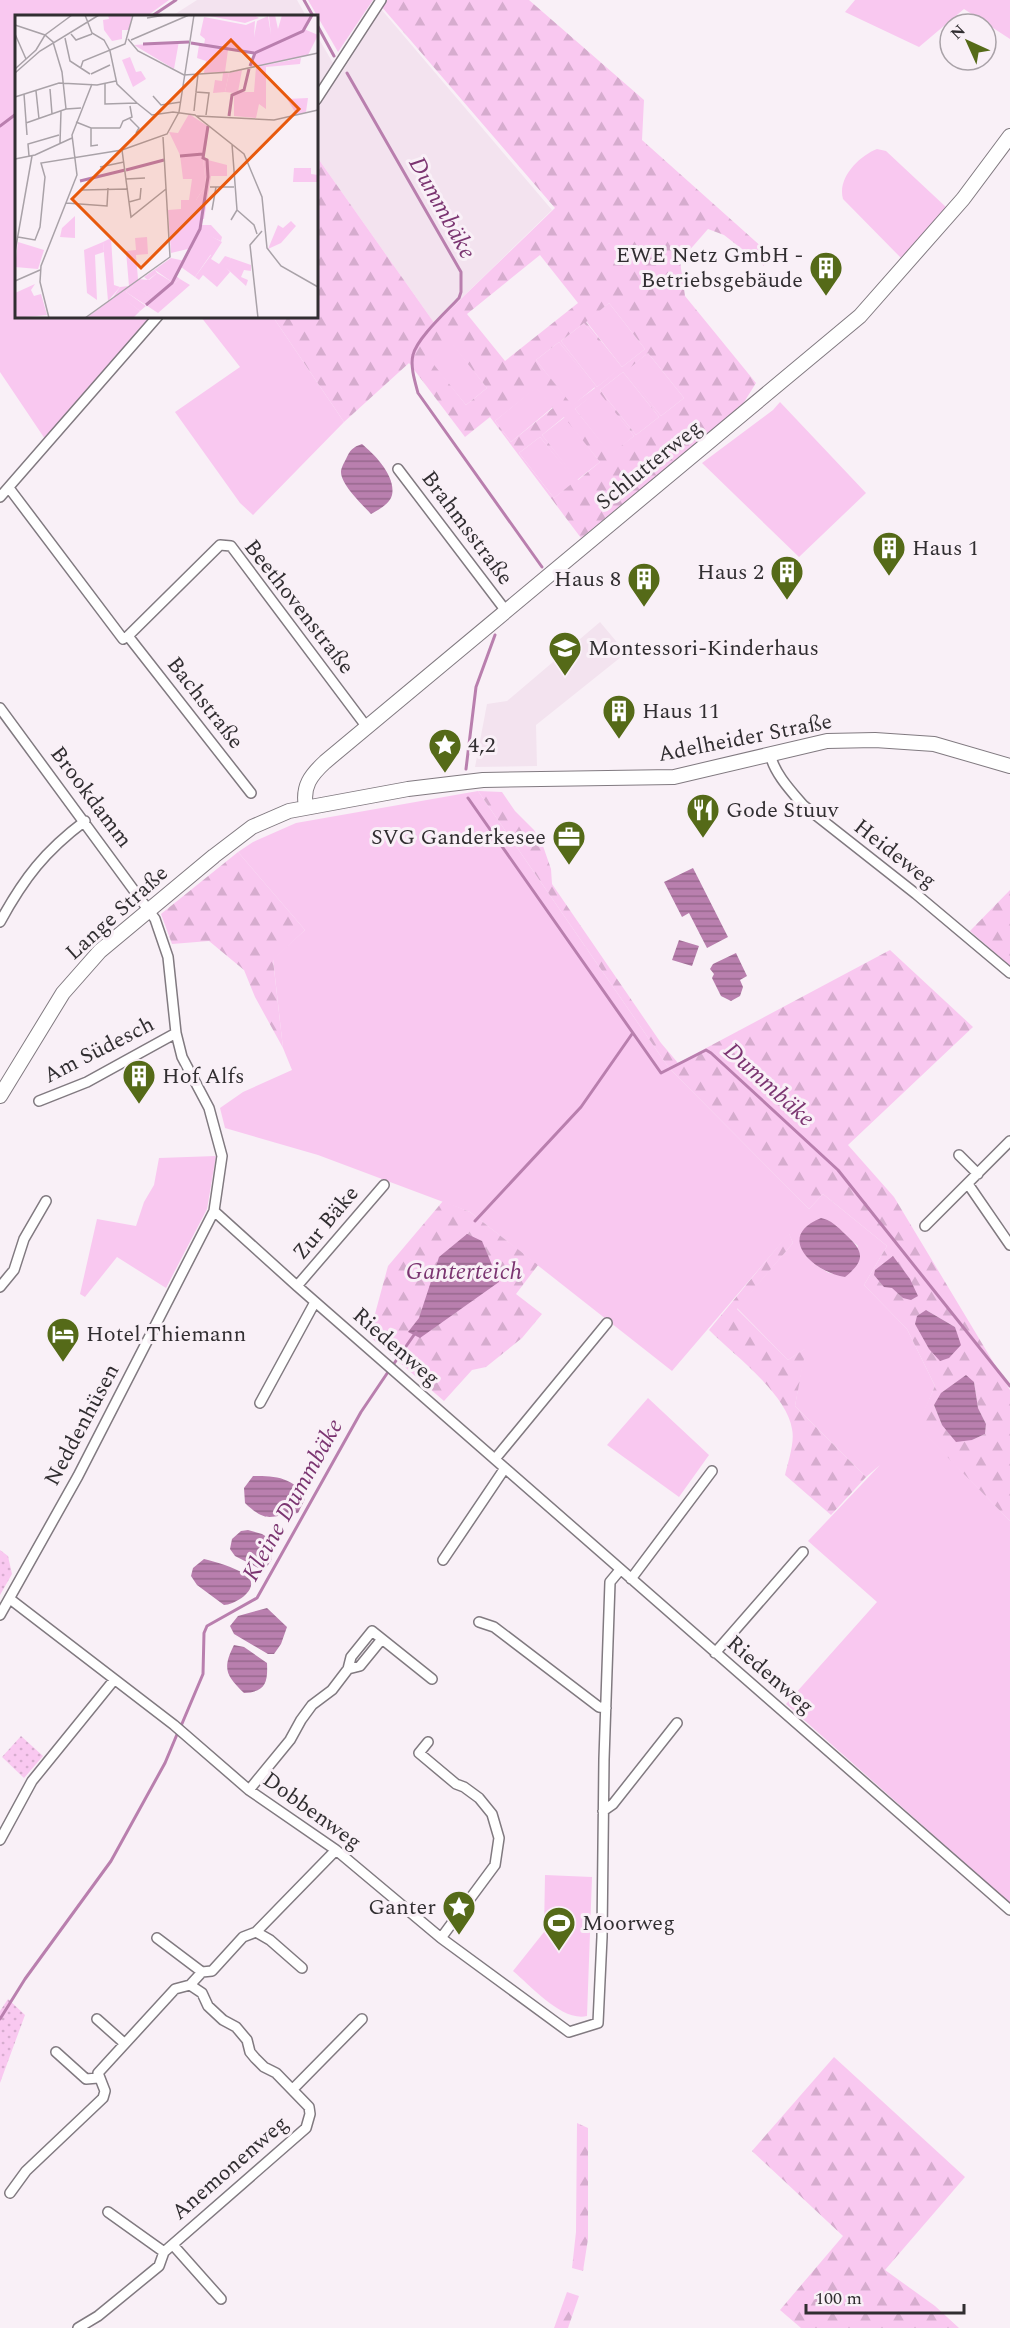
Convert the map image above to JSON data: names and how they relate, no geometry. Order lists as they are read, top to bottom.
{
  "streets": {
    "street": [
      "Schlutterweg",
      "Brahmsstraße",
      "Beethovenstraße",
      "Bachstraße",
      "Adelheider Straße",
      "Brookdamm",
      "Heideweg",
      "Lange Straße",
      "Am Südesch",
      "Zur Bäke",
      "Riedenweg",
      "Neddenhüsen",
      "Dobbenweg",
      "Anemonenweg"
    ]
  },
  "crossings": [
    ["Schlutterweg", "Brahmsstraße"],
    ["Schlutterweg", "Beethovenstraße"],
    ["Schlutterweg", "Adelheider Straße"],
    ["Schlutterweg", "Lange Straße"],
    ["Beethovenstraße", "Bachstraße"],
    ["Adelheider Straße", "Heideweg"],
    ["Adelheider Straße", "Lange Straße"],
    ["Brookdamm", "Lange Straße"],
    ["Brookdamm", "Neddenhüsen"],
    ["Lange Straße", "Neddenhüsen"],
    ["Am Südesch", "Neddenhüsen"],
    ["Zur Bäke", "Riedenweg"],
    ["Riedenweg", "Neddenhüsen"],
    ["Neddenhüsen", "Dobbenweg"]
  ],
  "water": ["Dummbäke", "Ganterteich", "Kleine Dummbäke"],
  "places": {
    "building": [
      "EWE Netz GmbH - Betriebsgebäude",
      "Haus 1",
      "Haus 2",
      "Haus 8",
      "Haus 11",
      "Hof Alfs"
    ],
    "school or university": ["Montessori-Kinderhaus"],
    "place": ["4,2", "Ganter"],
    "restaurant": ["Gode Stuuv"],
    "office": ["SVG Ganderkesee"],
    "hotel": ["Hotel Thiemann"],
    "sports": ["Moorweg"]
  },
  "scale_bar": "100 m",
  "north": "top left"
}
